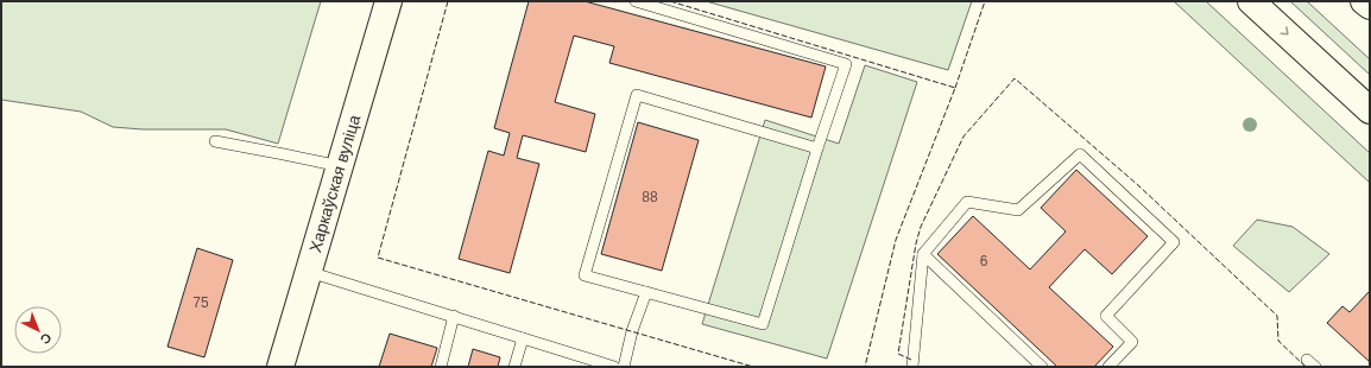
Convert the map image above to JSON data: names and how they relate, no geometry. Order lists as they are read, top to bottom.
{
  "streets": {
    "main road": ["Харкаўская вуліца"]
  },
  "house_numbers": ["88", "6", "75"],
  "north": "bottom right"
}
